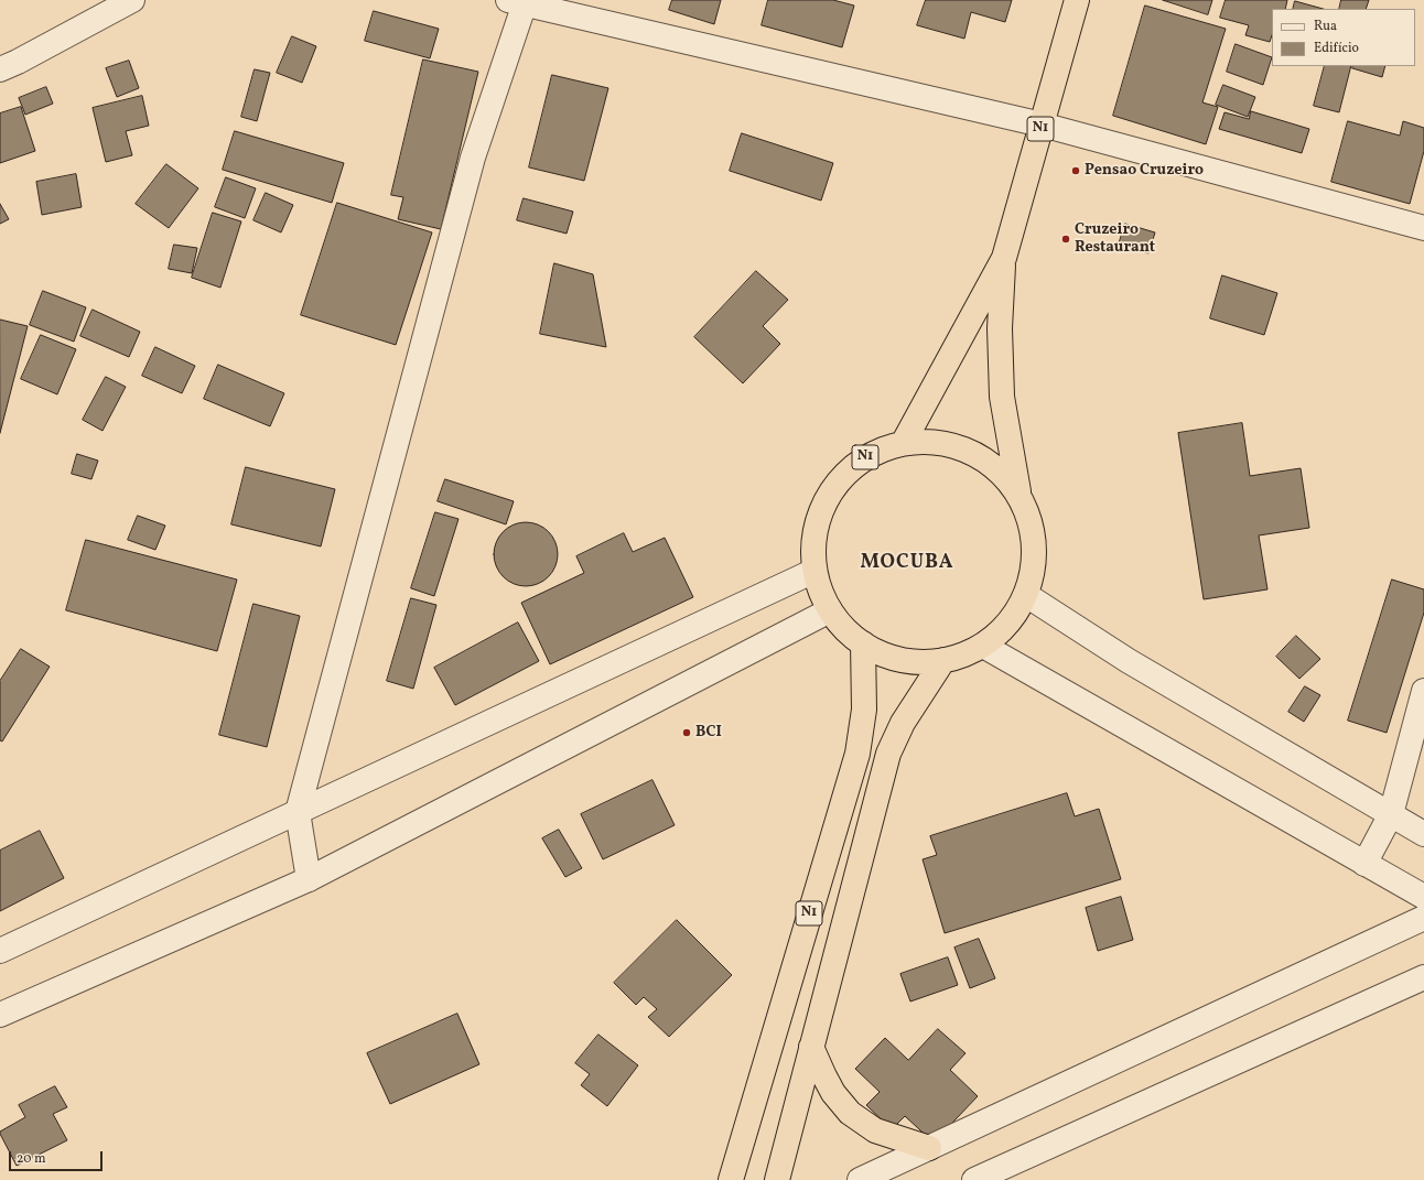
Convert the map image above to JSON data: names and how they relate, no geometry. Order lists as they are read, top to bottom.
{
  "streets": {
    "highway": ["N1"]
  },
  "districts": ["MOCUBA"],
  "places": ["Pensao Cruzeiro", "Cruzeiro Restaurant", "BCI"],
  "legend": ["Rua", "Edifício"],
  "scale_bar": "20 m"
}
